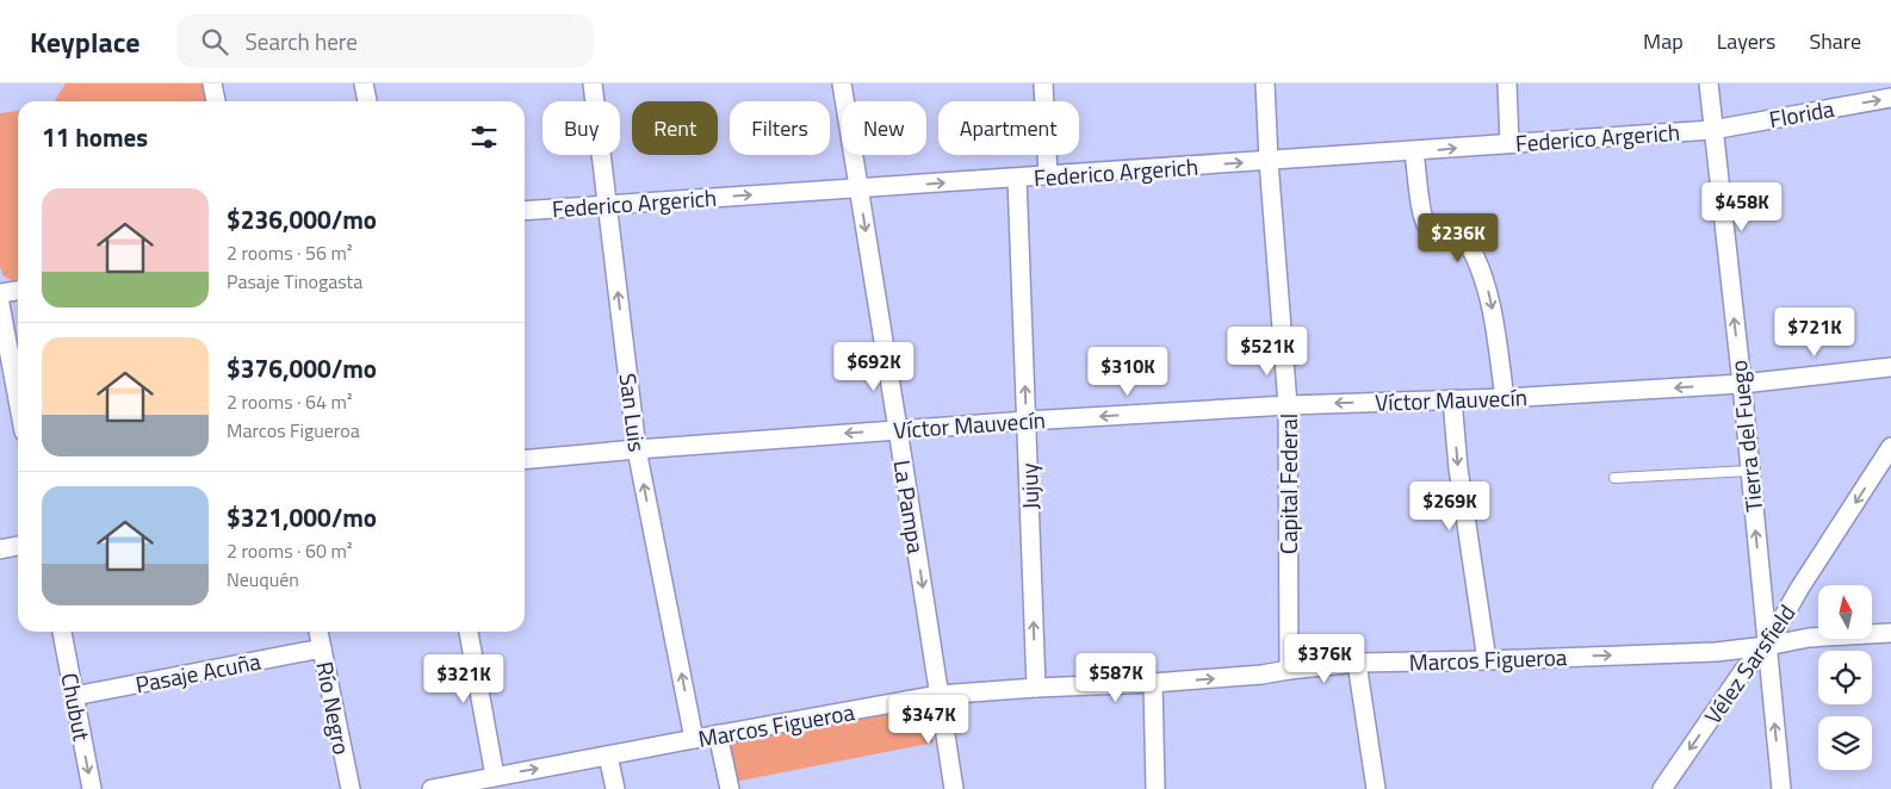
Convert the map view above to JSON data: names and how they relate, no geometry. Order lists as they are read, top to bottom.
{
  "streets": {
    "street": [
      "Florida",
      "Federico Argerich",
      "Víctor Mauvecín",
      "San Luis",
      "Tierra del Fuego",
      "Capital Federal",
      "Jujuy",
      "La Pampa",
      "Marcos Figueroa",
      "Vélez Sarsfield",
      "Pasaje Acuña",
      "Chubut",
      "Río Negro"
    ]
  },
  "crossings": [
    ["Florida", "Federico Argerich"],
    ["Florida", "Tierra del Fuego"],
    ["Federico Argerich", "San Luis"],
    ["Federico Argerich", "Tierra del Fuego"],
    ["Federico Argerich", "Capital Federal"],
    ["Federico Argerich", "Jujuy"],
    ["Federico Argerich", "La Pampa"],
    ["Víctor Mauvecín", "San Luis"],
    ["Víctor Mauvecín", "Tierra del Fuego"],
    ["Víctor Mauvecín", "Capital Federal"],
    ["Víctor Mauvecín", "Jujuy"],
    ["Víctor Mauvecín", "La Pampa"],
    ["San Luis", "Marcos Figueroa"],
    ["Tierra del Fuego", "Marcos Figueroa"],
    ["Tierra del Fuego", "Vélez Sarsfield"],
    ["Capital Federal", "Marcos Figueroa"],
    ["Jujuy", "Marcos Figueroa"],
    ["La Pampa", "Marcos Figueroa"],
    ["Marcos Figueroa", "Vélez Sarsfield"],
    ["Pasaje Acuña", "Chubut"],
    ["Pasaje Acuña", "Río Negro"]
  ],
  "one_way": [
    "Florida",
    "Federico Argerich",
    "Víctor Mauvecín",
    "San Luis",
    "Tierra del Fuego",
    "Jujuy",
    "La Pampa",
    "Marcos Figueroa",
    "Vélez Sarsfield",
    "Chubut"
  ],
  "north": "top",
  "page": {
    "header": "Keyplace",
    "search": "Search here",
    "nav": ["Map", "Layers", "Share"],
    "chip": [
      "Buy",
      "Rent",
      "Filters",
      "New",
      "Apartment"
    ],
    "heading": "11 homes",
    "list": [
      {
        "name": "$236,000/mo",
        "note": "2 rooms · 56 m² · Pasaje Tinogasta"
      },
      {
        "name": "$376,000/mo",
        "note": "2 rooms · 64 m² · Marcos Figueroa"
      },
      {
        "name": "$321,000/mo",
        "note": "2 rooms · 60 m² · Neuquén"
      }
    ],
    "price": [
      "$458K",
      "$236K",
      "$721K",
      "$521K",
      "$692K",
      "$310K",
      "$269K",
      "$376K",
      "$587K",
      "$321K",
      "$347K"
    ]
  }
}
